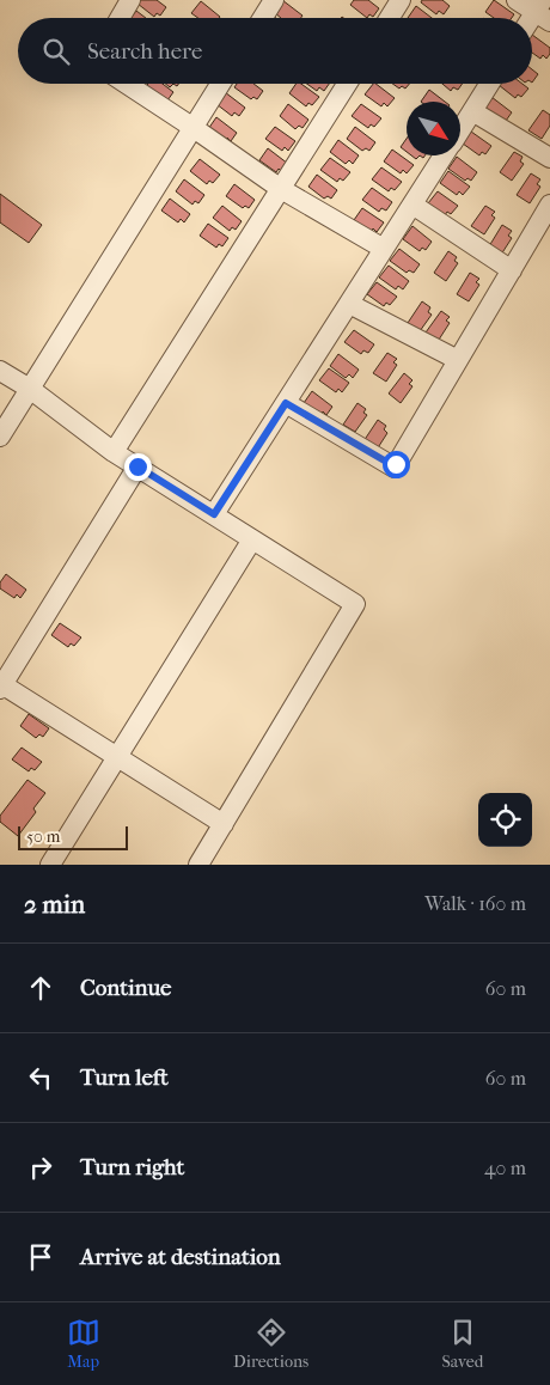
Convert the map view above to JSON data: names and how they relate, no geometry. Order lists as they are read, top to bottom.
{
  "scale_bar": "50 m",
  "north": "bottom right",
  "page": {
    "search": "Search here",
    "scale": "50 m",
    "heading": ["2 min", "Walk · 160 m"],
    "list": [
      ["Continue", "60 m"],
      ["Turn left", "60 m"],
      ["Turn right", "40 m"],
      "Arrive at destination"
    ],
    "nav": ["Map", "Directions", "Saved"]
  }
}
